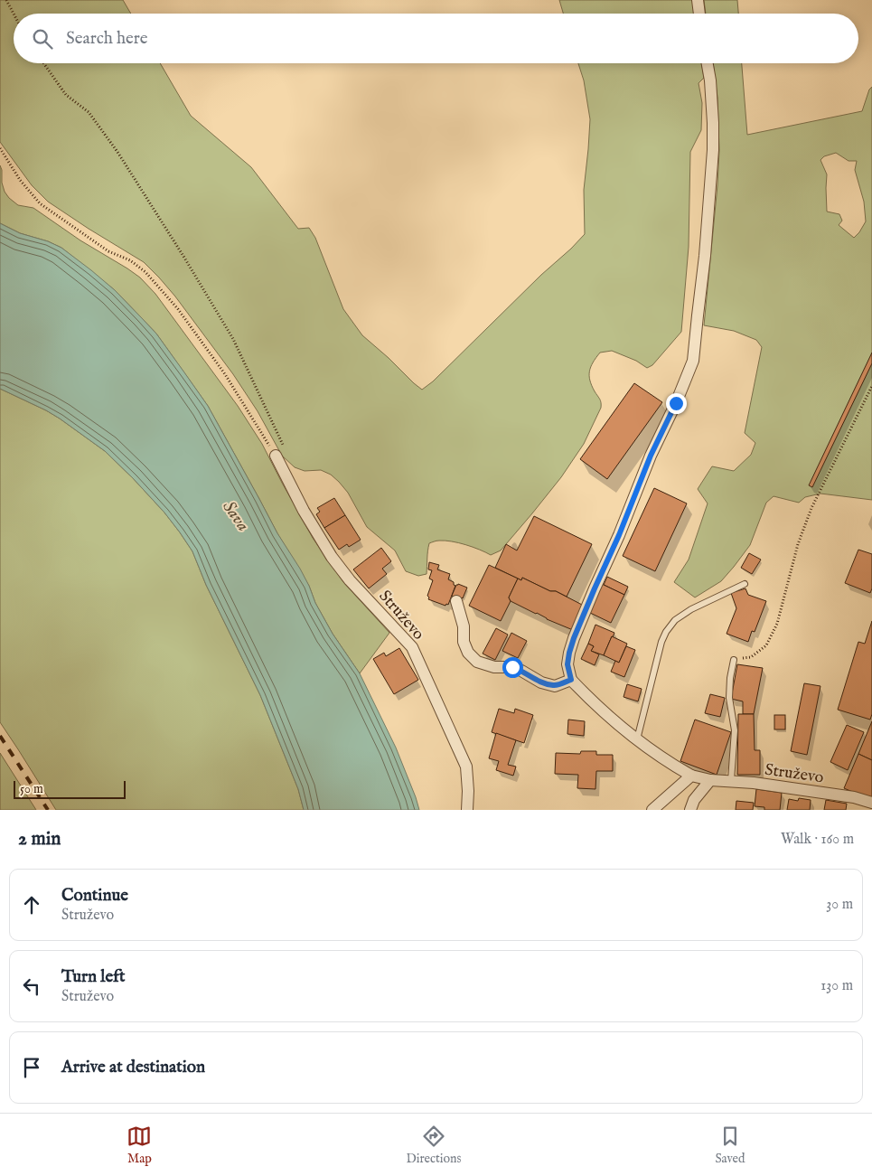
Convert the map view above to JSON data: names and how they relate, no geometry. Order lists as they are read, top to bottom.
{
  "streets": {
    "street": ["Struževo"]
  },
  "water": ["Sava"],
  "scale_bar": "50 m",
  "page": {
    "search": "Search here",
    "scale": "50 m",
    "heading": ["2 min", "Walk · 160 m"],
    "list": [
      ["Continue", "Struževo", "30 m"],
      ["Turn left", "Struževo", "130 m"],
      "Arrive at destination"
    ],
    "nav": ["Map", "Directions", "Saved"]
  }
}
